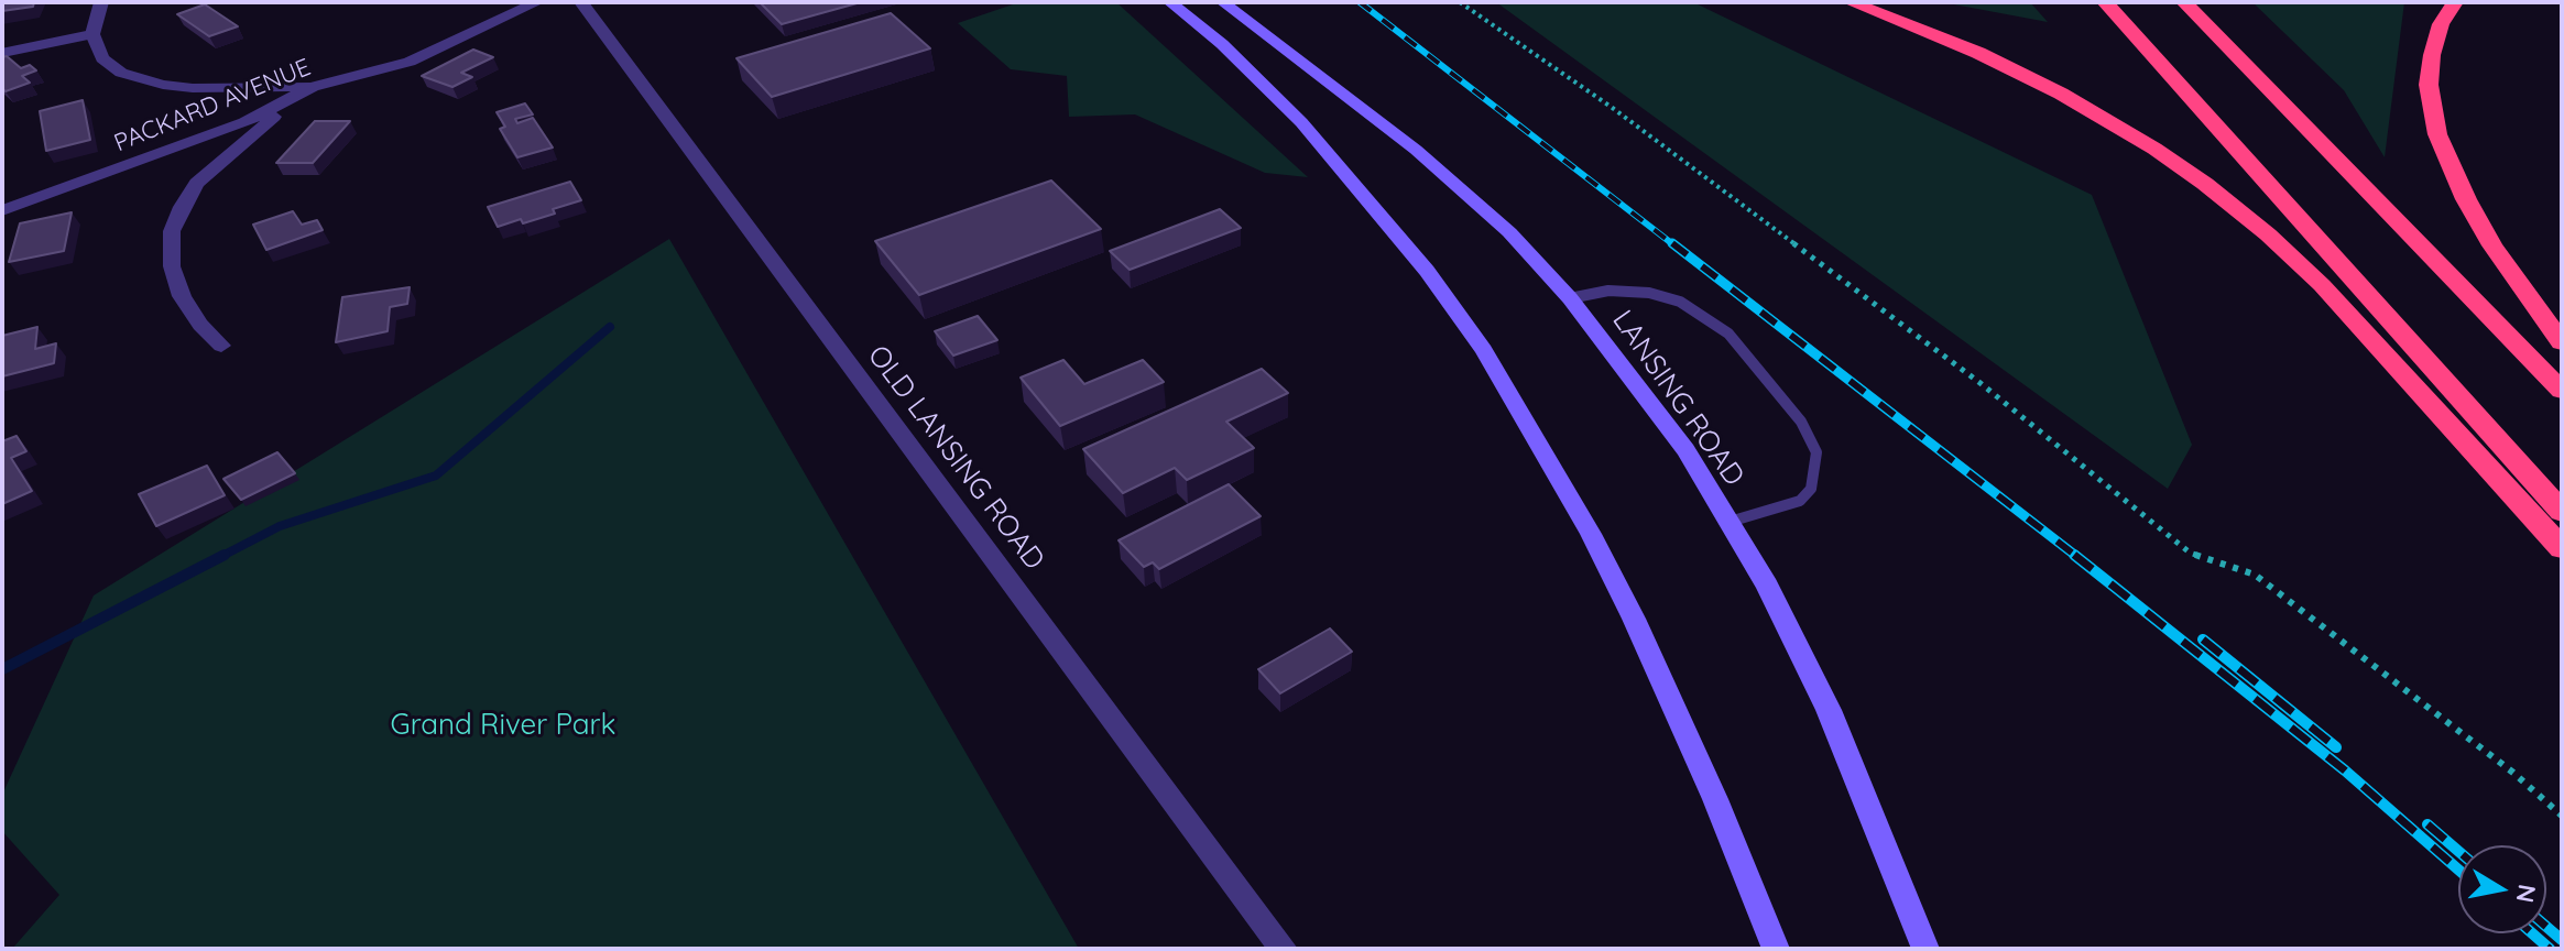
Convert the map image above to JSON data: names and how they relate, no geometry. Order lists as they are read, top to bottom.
{
  "streets": {
    "main road": ["LANSING ROAD"],
    "street": ["PACKARD AVENUE", "OLD LANSING ROAD"]
  },
  "parks": ["Grand River Park"],
  "north": "right"
}
